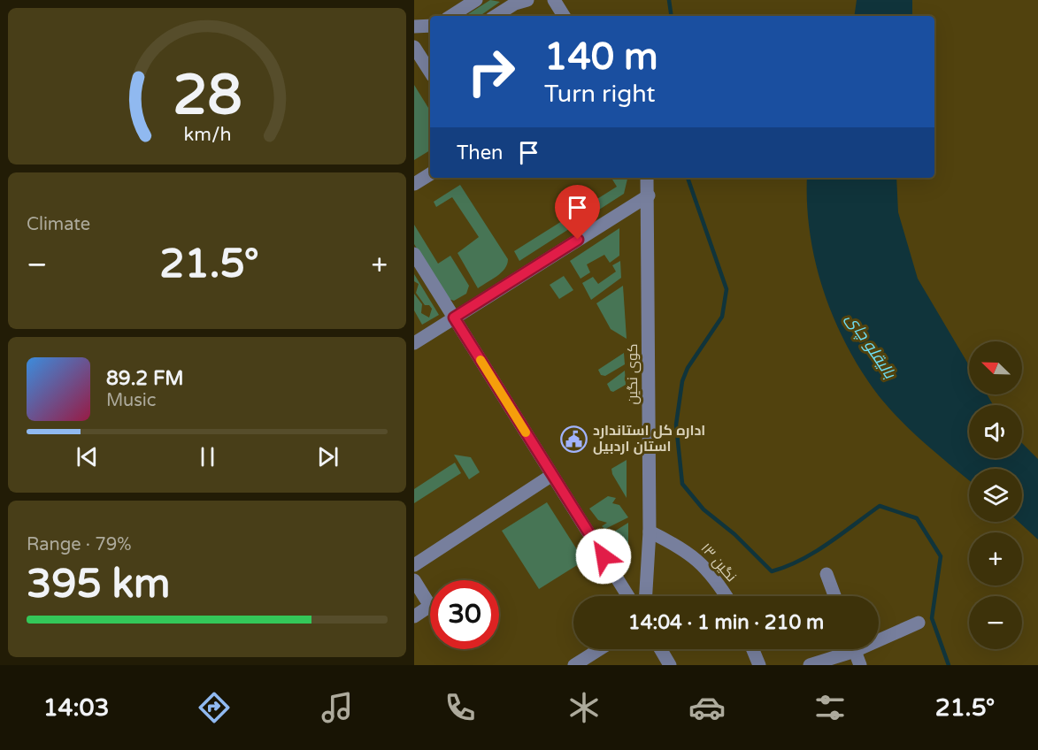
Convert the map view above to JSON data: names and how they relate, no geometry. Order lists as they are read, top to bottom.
{
  "streets": {
    "street": ["کوی نگین", "نگین ۱۳"]
  },
  "crossings": [
    ["کوی نگین", "نگین ۱۳"]
  ],
  "water": ["بالیقلو چای"],
  "places": {
    "public building": ["اداره کل استاندارد استان اردبیل"]
  },
  "north": "top left",
  "page": {
    "turn": ["140 m", "Turn right"],
    "then": "Then",
    "tile": [
      "Climate",
      ["Range · 79%", "395 km"]
    ],
    "heat": ["−", "21.5°", "+"],
    "map_buttons": ["+", "−"],
    "song": ["89.2 FM", "Music"],
    "limit": "30",
    "trip": "14:04 · 1 min · 210 m",
    "tabs": ["14:03", "21.5°"],
    "gauge": ["28", "km/h"]
  }
}
